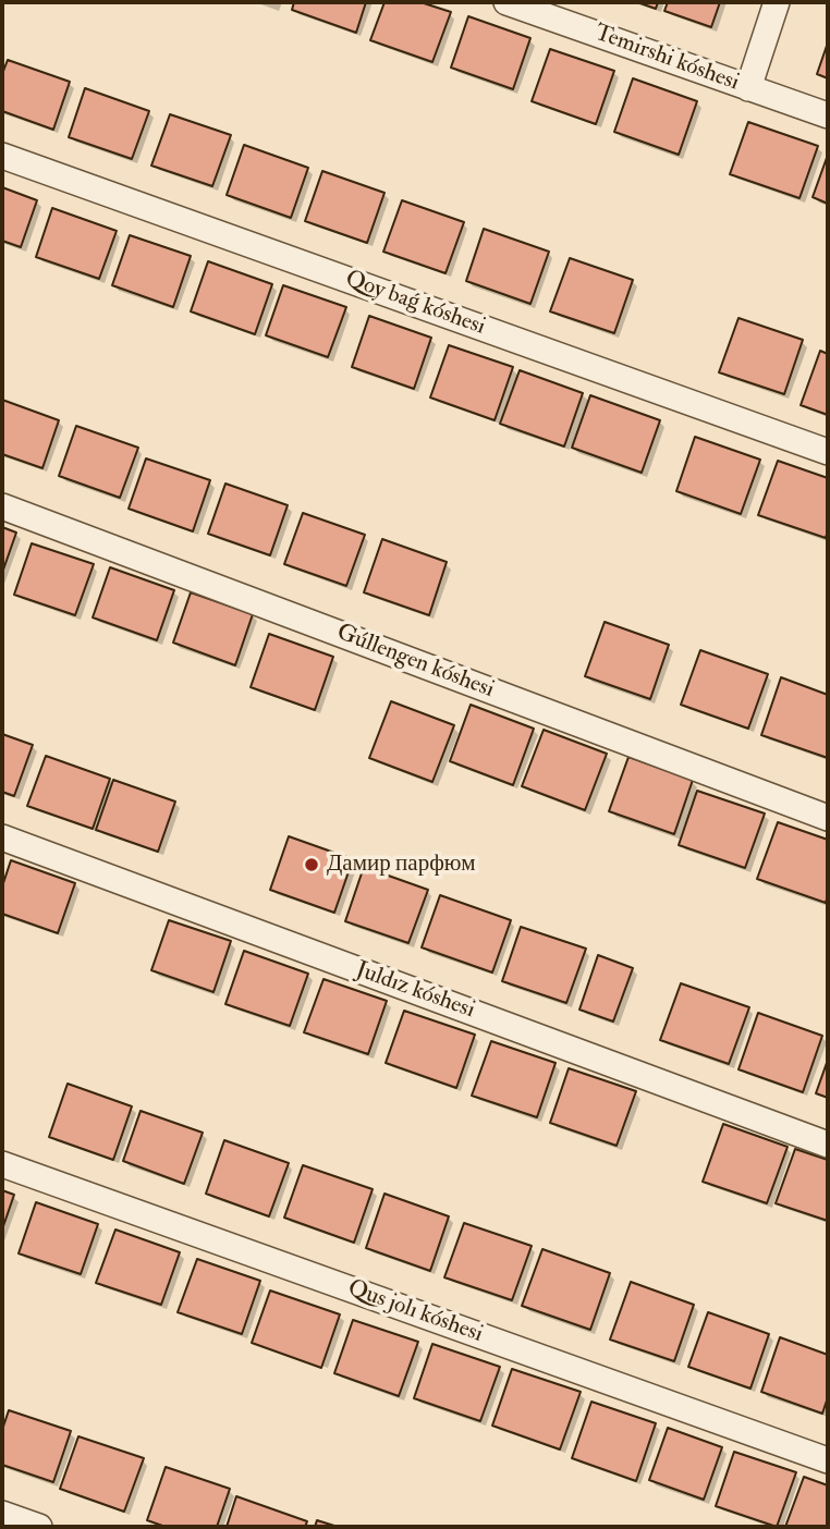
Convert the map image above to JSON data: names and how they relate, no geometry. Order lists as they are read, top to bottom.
{
  "streets": {
    "street": [
      "Temirshi kóshesi",
      "Qoy baǵ kóshesi",
      "Gúllengen kóshesi",
      "Juldız kóshesi",
      "Qus jolı kóshesi"
    ]
  },
  "places": ["Дамир парфюм"]
}
